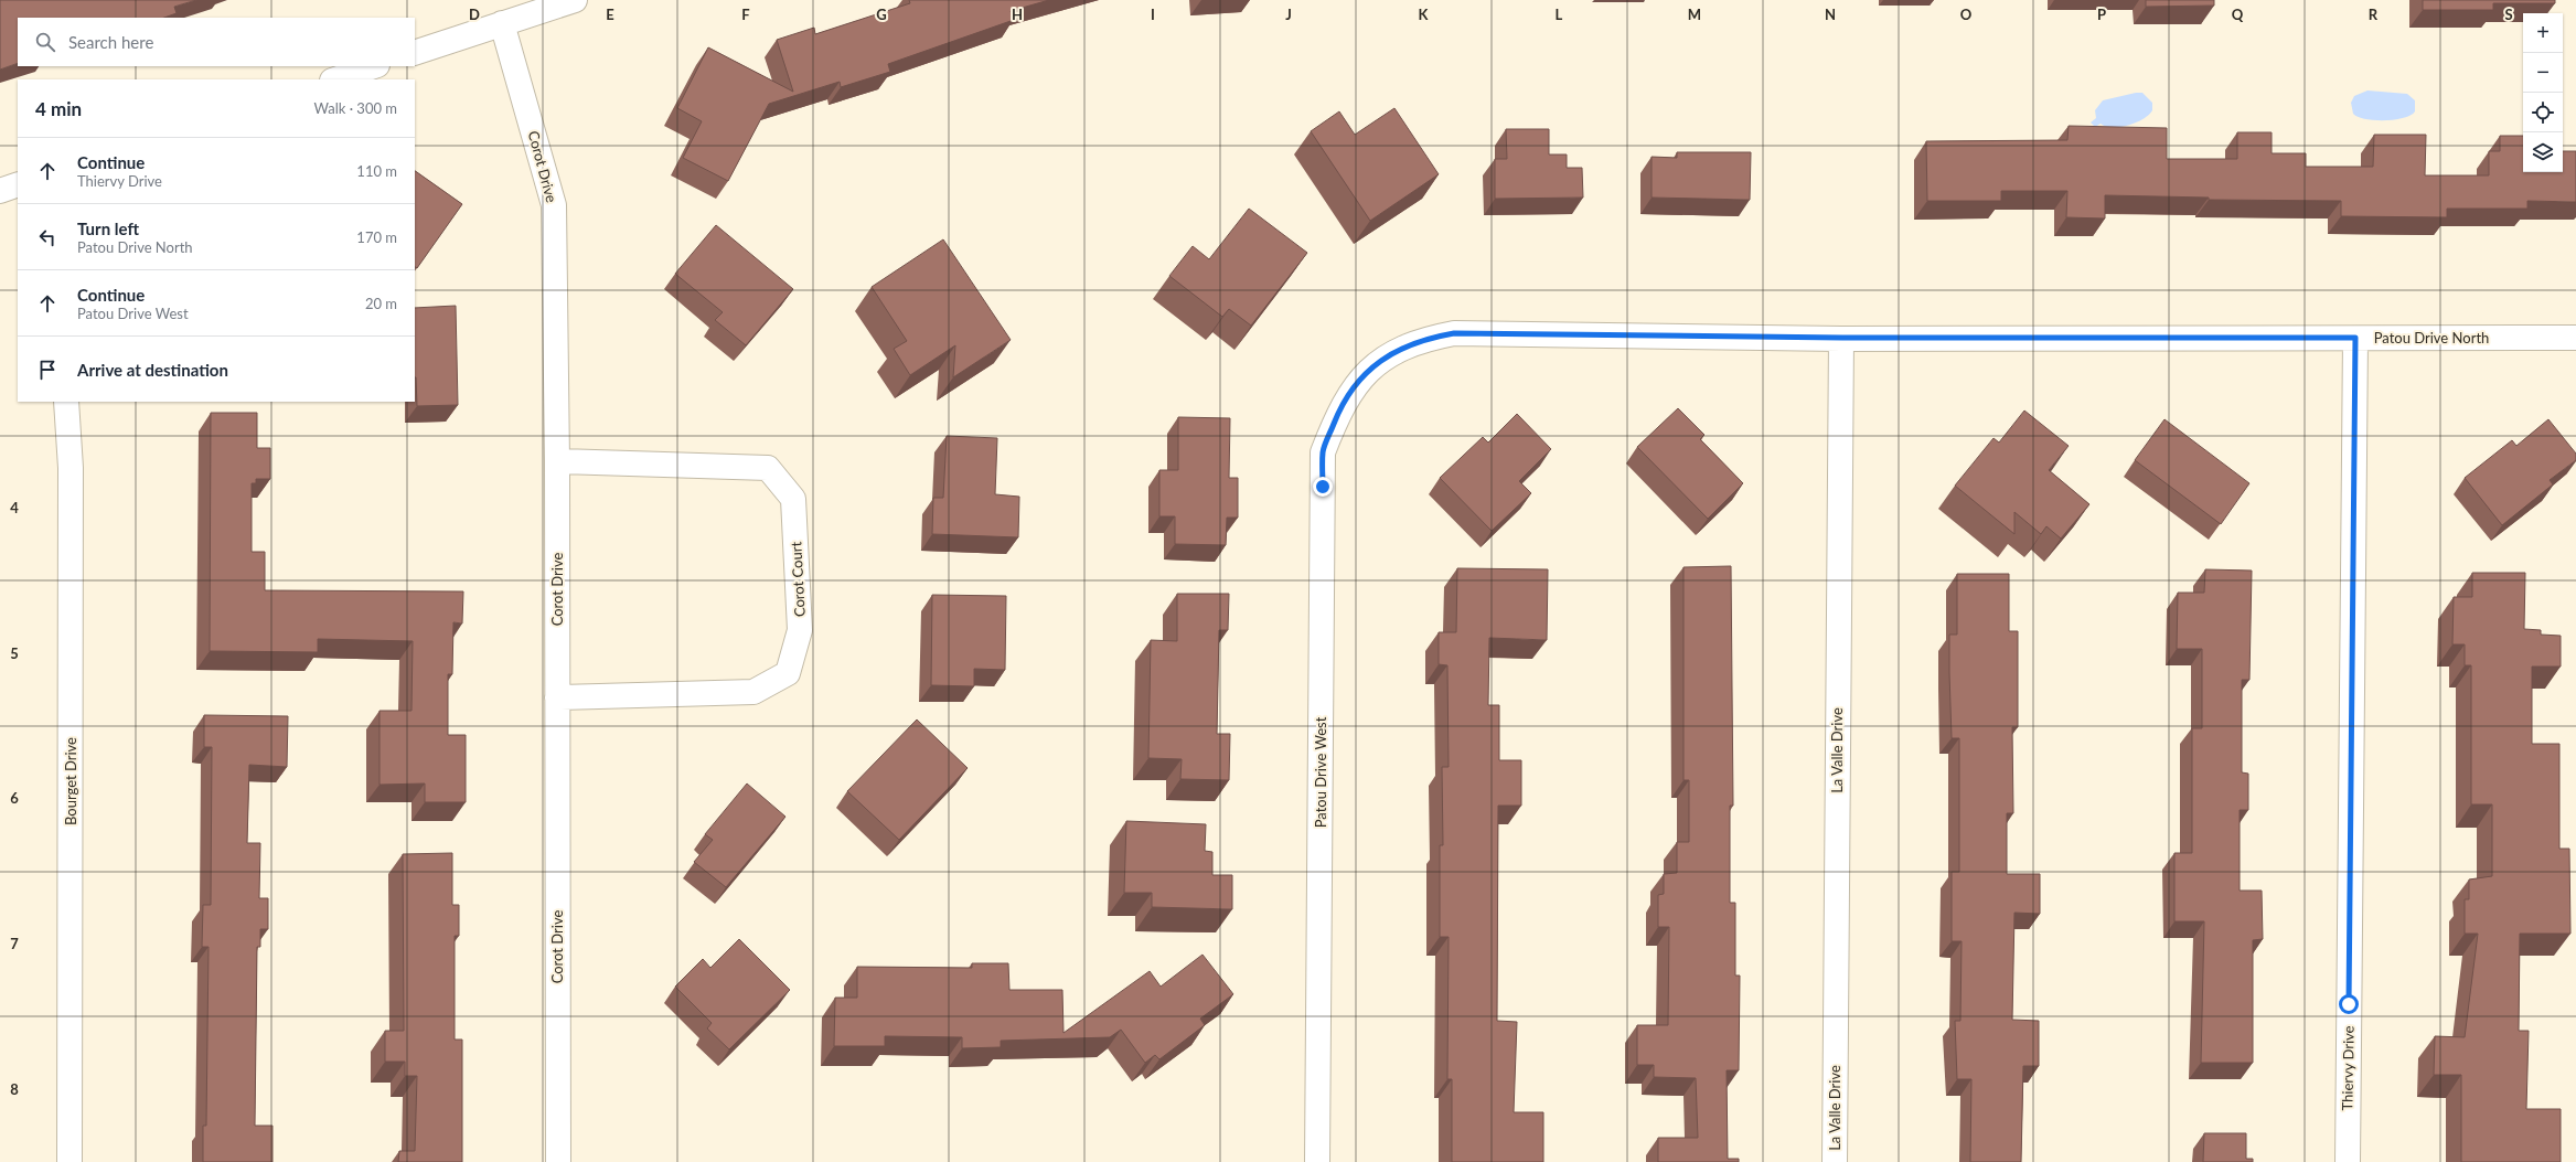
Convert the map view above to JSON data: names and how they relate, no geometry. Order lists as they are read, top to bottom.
{
  "streets": {
    "street": [
      "Corot Drive",
      "Patou Drive North",
      "Corot Court",
      "La Valle Drive",
      "Patou Drive West",
      "Bourget Drive",
      "Thiervy Drive"
    ]
  },
  "crossings": [
    ["Corot Drive", "Corot Court"],
    ["Patou Drive North", "La Valle Drive"],
    ["Patou Drive North", "Patou Drive West"],
    ["Patou Drive North", "Thiervy Drive"]
  ],
  "page": {
    "map_buttons": ["+", "−"],
    "search": "Search here",
    "heading": ["4 min", "Walk · 300 m"],
    "list": [
      ["Continue", "Thiervy Drive", "110 m"],
      ["Turn left", "Patou Drive North", "170 m"],
      ["Continue", "Patou Drive West", "20 m"],
      "Arrive at destination"
    ]
  },
  "grid": {
    "columns": [
      "D",
      "E",
      "F",
      "G",
      "H",
      "I",
      "J",
      "K",
      "L",
      "M",
      "N",
      "O",
      "P",
      "Q",
      "R",
      "S"
    ],
    "rows": [
      "4",
      "5",
      "6",
      "7",
      "8"
    ]
  }
}
